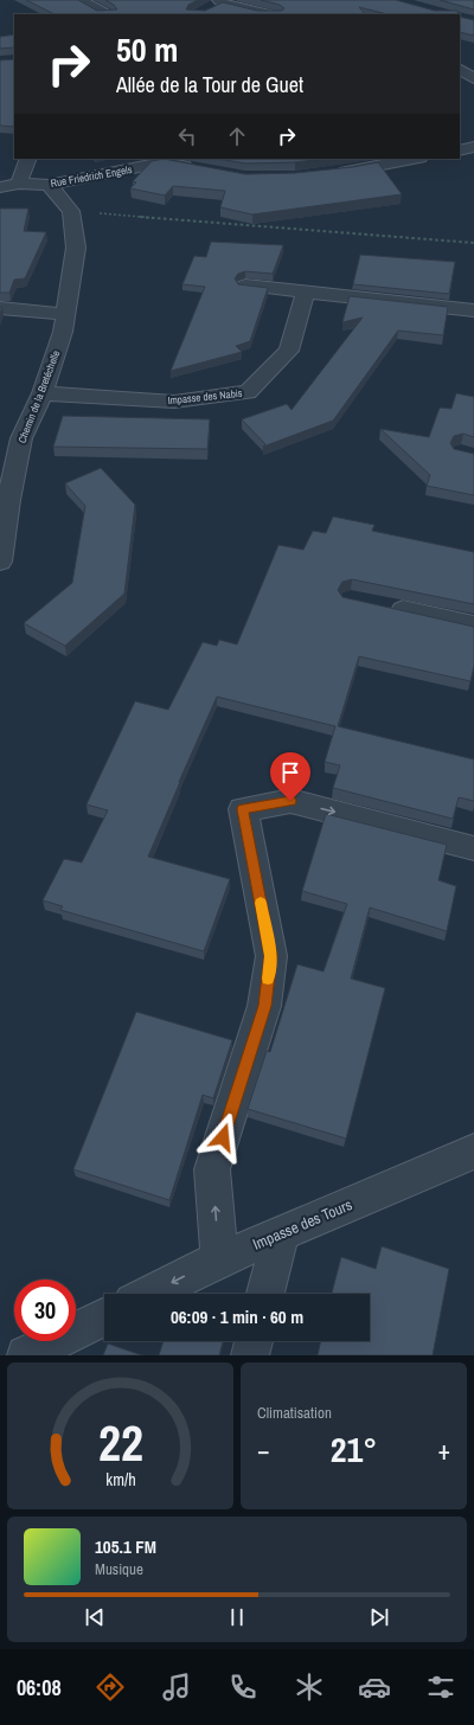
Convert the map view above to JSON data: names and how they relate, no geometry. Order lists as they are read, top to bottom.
{
  "streets": {
    "street": [
      "Rue Friedrich Engels",
      "Chemin de la Bretéchelle",
      "Impasse des Nabis",
      "Impasse des Tours"
    ]
  },
  "crossings": [
    ["Chemin de la Bretéchelle", "Impasse des Nabis"]
  ],
  "page": {
    "turn": ["50 m", "Allée de la Tour de Guet"],
    "limit": "30",
    "trip": "06:09 · 1 min · 60 m",
    "tile": "Climatisation",
    "heat": ["−", "21°", "+"],
    "song": ["105.1 FM", "Musique"],
    "tabs": "06:08",
    "gauge": ["22", "km/h"]
  }
}
